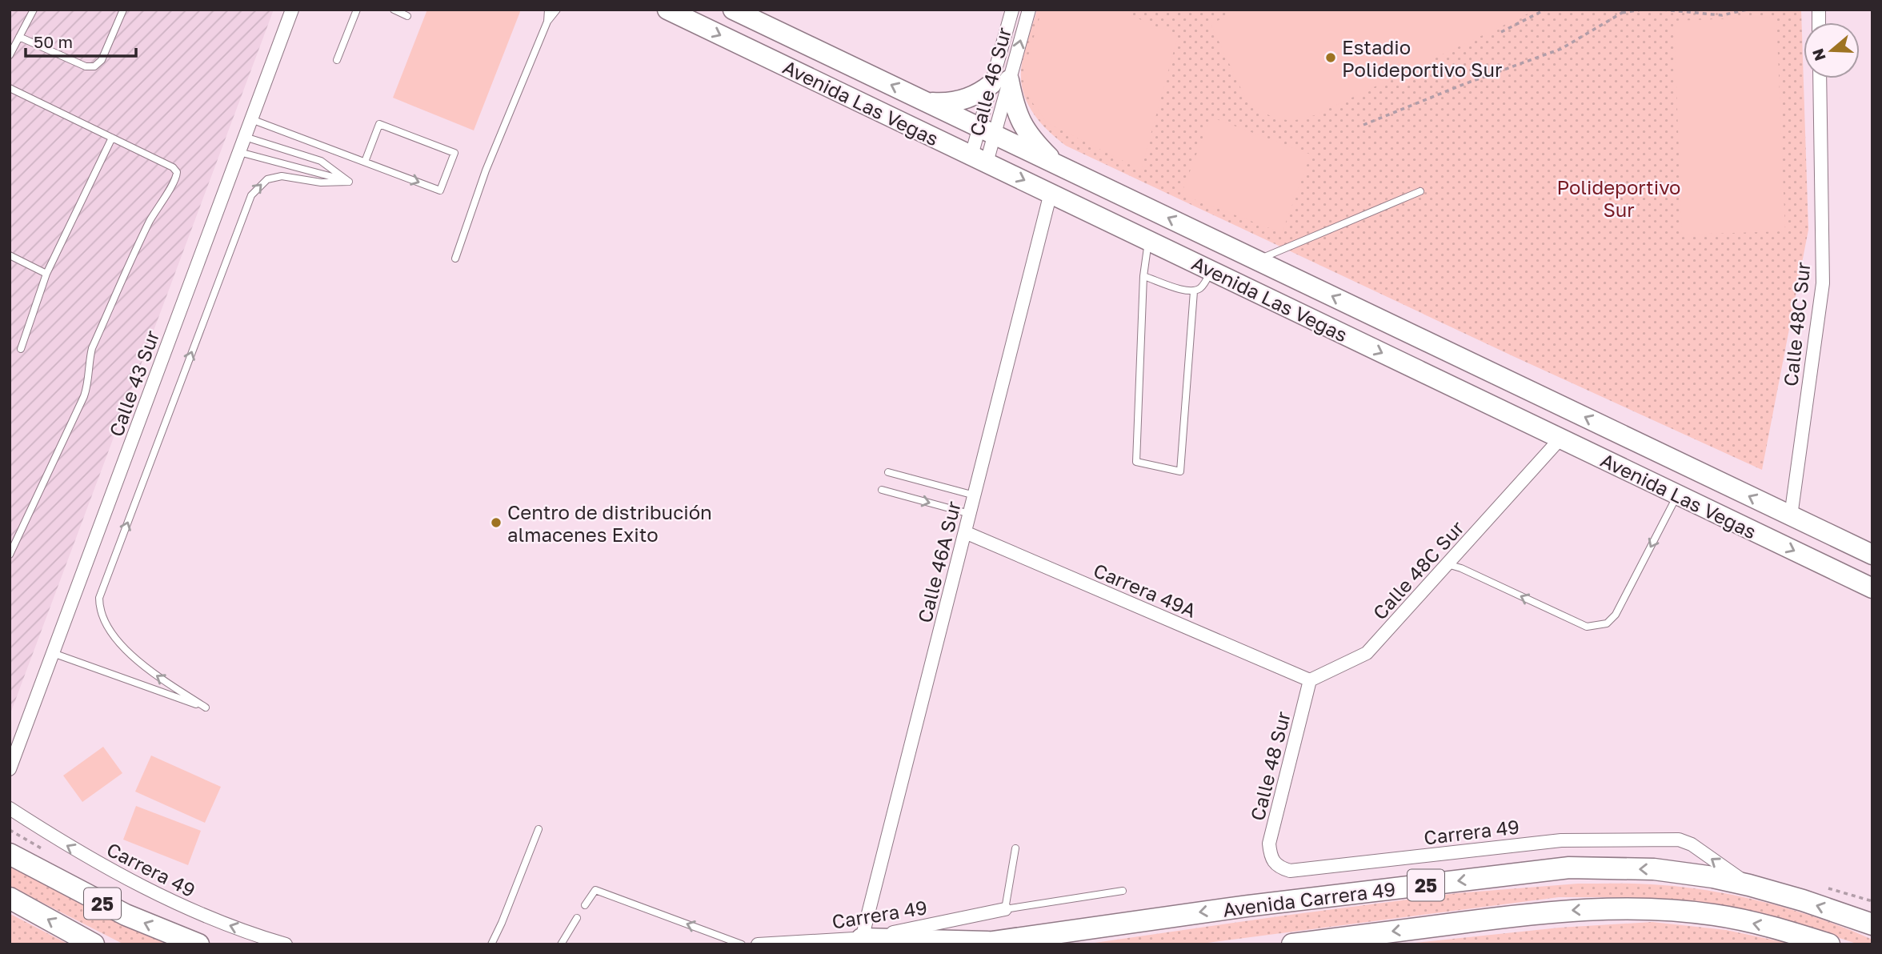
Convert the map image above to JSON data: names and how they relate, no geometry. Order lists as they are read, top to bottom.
{
  "streets": {
    "highway": ["25", "Avenida Carrera 49"],
    "main road": ["Avenida Las Vegas"],
    "street": [
      "Calle 46 Sur",
      "Calle 48C Sur",
      "Calle 43 Sur",
      "Calle 46A Sur",
      "Carrera 49A",
      "Calle 48 Sur",
      "Carrera 49"
    ]
  },
  "crossings": [
    ["Calle 46 Sur", "Avenida Las Vegas"],
    ["Avenida Las Vegas", "Calle 48C Sur"],
    ["Avenida Las Vegas", "Calle 46A Sur"],
    ["Calle 48C Sur", "Carrera 49A"],
    ["Calle 48C Sur", "Calle 48 Sur"],
    ["Calle 46A Sur", "Carrera 49A"],
    ["Calle 46A Sur", "Carrera 49"],
    ["Calle 46A Sur", "Avenida Carrera 49"],
    ["Carrera 49A", "Calle 48 Sur"],
    ["Calle 48 Sur", "Carrera 49"],
    ["Carrera 49", "Avenida Carrera 49"]
  ],
  "one_way": ["Carrera 49"],
  "parks": ["Polideportivo Sur"],
  "places": ["Estadio Polideportivo Sur", "Centro de distribución almacenes Exito"],
  "scale_bar": "50 m",
  "north": "left"
}
